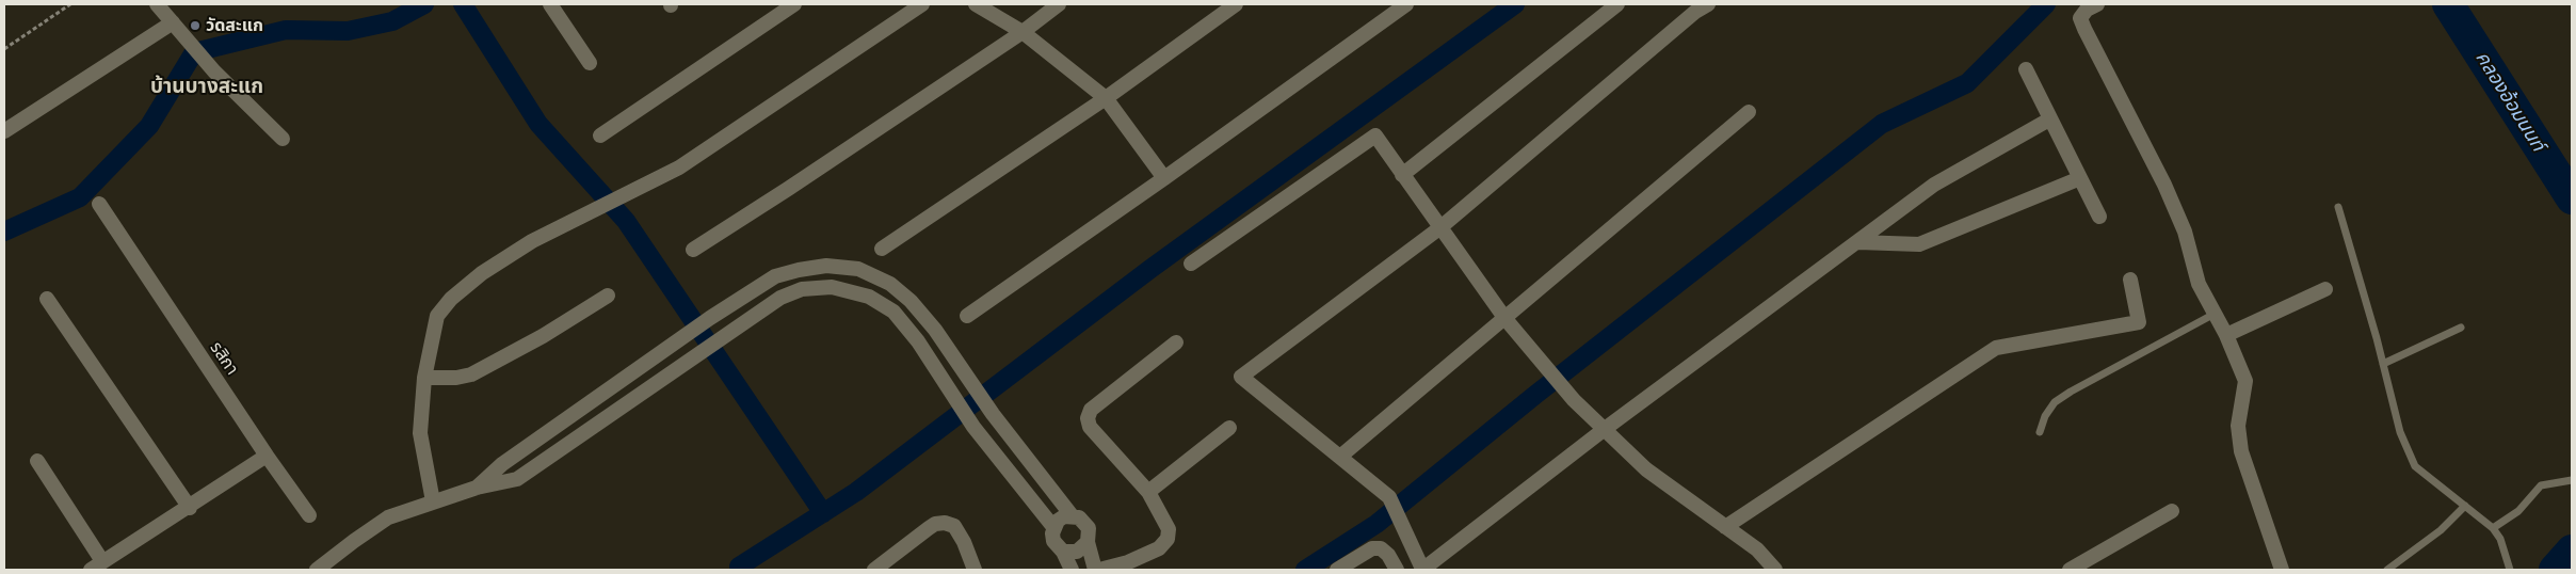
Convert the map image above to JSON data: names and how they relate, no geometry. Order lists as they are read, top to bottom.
{
  "streets": {
    "street": ["รสิกา"]
  },
  "districts": ["บ้านบางสะแก"],
  "water": ["คลองอ้อมนนท์"],
  "places": ["วัดสะแก"]
}
